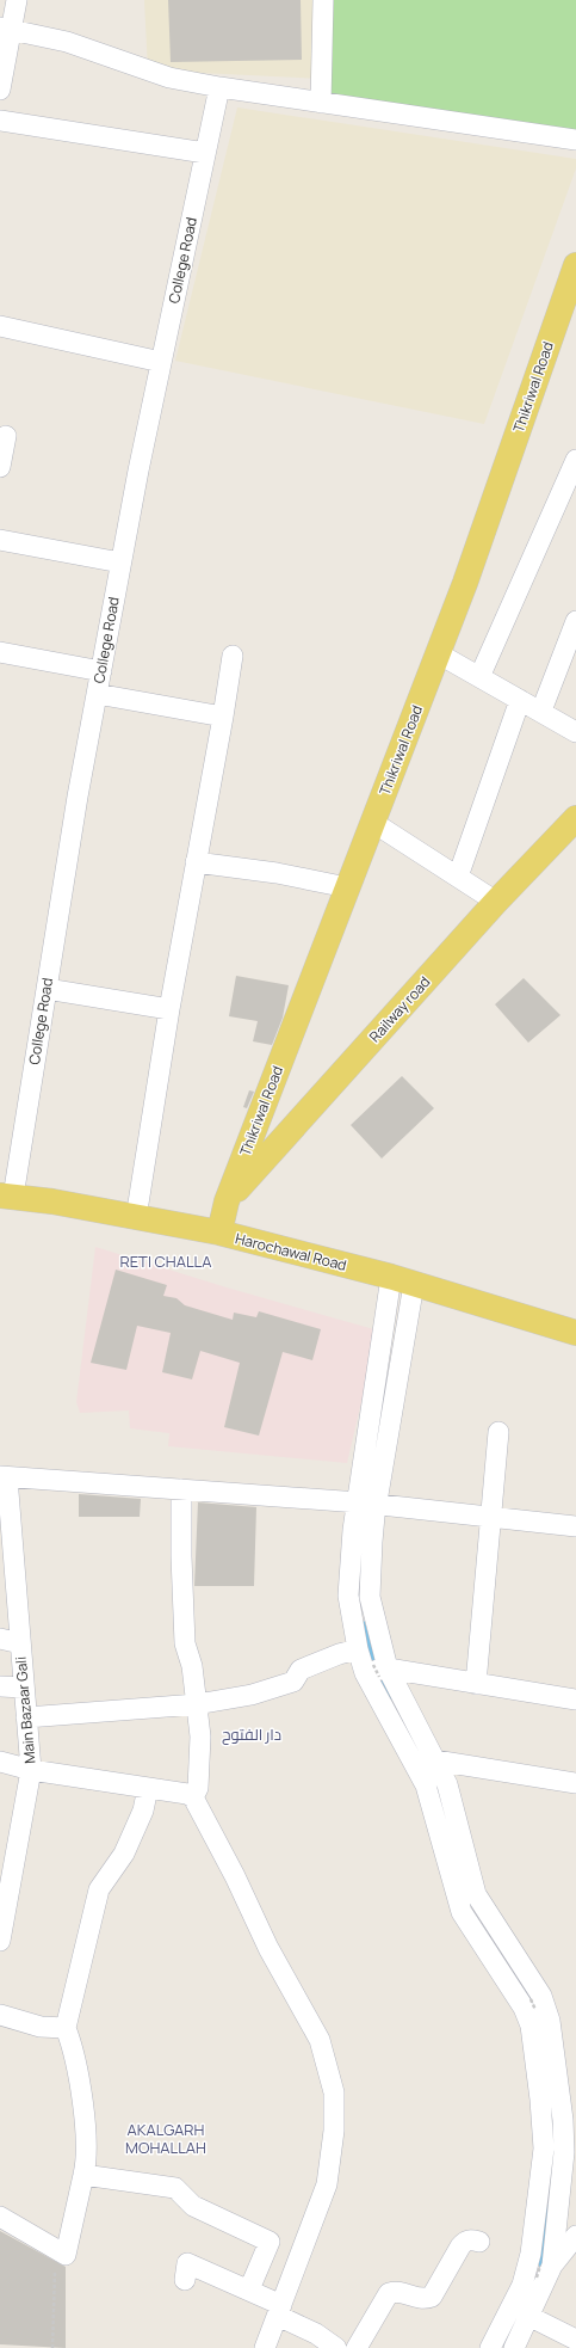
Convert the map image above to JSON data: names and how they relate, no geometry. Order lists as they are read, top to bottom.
{
  "streets": {
    "main road": ["Thikriwal Road", "Railway road", "Harochawal Road"],
    "street": ["College Road", "Main Bazaar Gali"]
  },
  "crossings": [
    ["College Road", "Harochawal Road"],
    ["Thikriwal Road", "Railway road"],
    ["Thikriwal Road", "Harochawal Road"]
  ],
  "districts": ["RETI CHALLA", "دار الفتوح", "AKALGARH MOHALLAH"]
}
